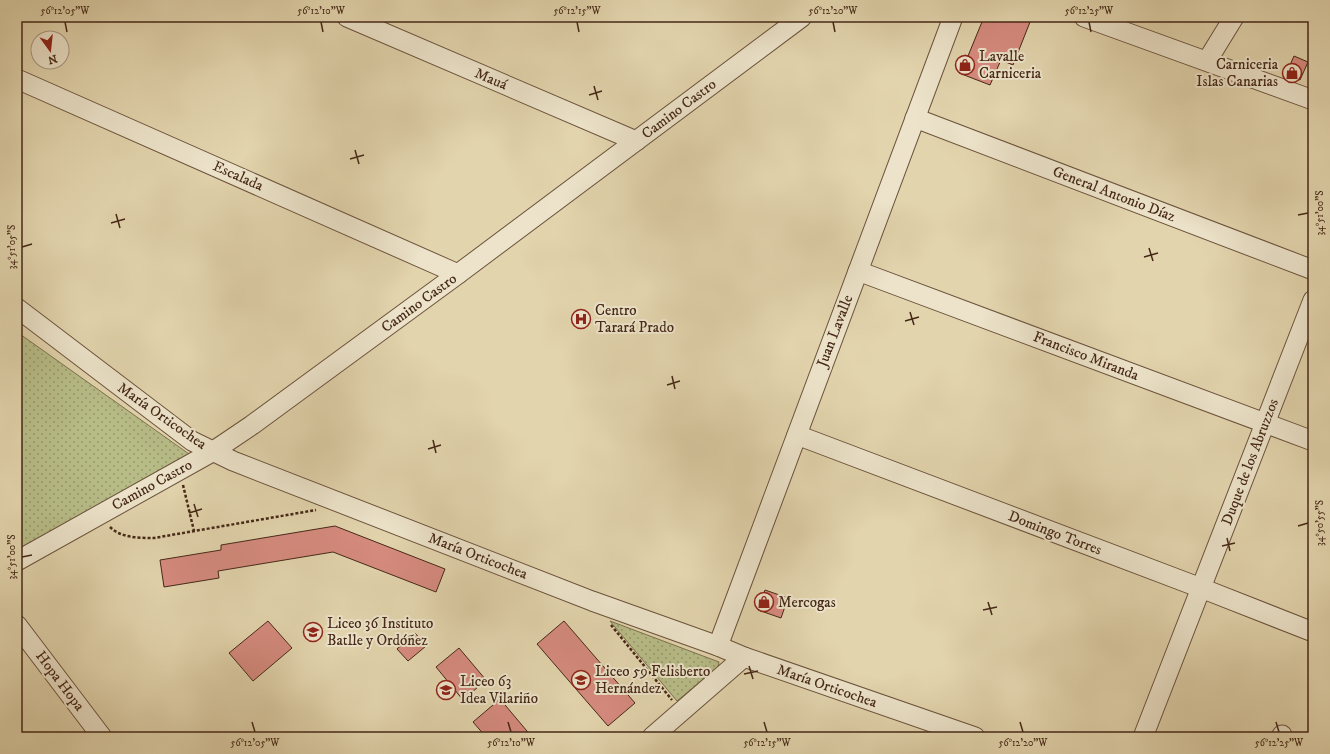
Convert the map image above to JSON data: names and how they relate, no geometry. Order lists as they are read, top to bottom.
{
  "streets": {
    "street": [
      "Mauá",
      "Camino Castro",
      "Escalada",
      "General Antonio Díaz",
      "Juan Lavalle",
      "Francisco Miranda",
      "María Orticochea",
      "Duque de los Abruzzos",
      "Domingo Torres",
      "Hopa Hopa"
    ]
  },
  "crossings": [
    ["Mauá", "Camino Castro"],
    ["Camino Castro", "Escalada"],
    ["Camino Castro", "María Orticochea"],
    ["General Antonio Díaz", "Juan Lavalle"],
    ["Juan Lavalle", "Francisco Miranda"],
    ["Juan Lavalle", "María Orticochea"],
    ["Juan Lavalle", "Domingo Torres"],
    ["Francisco Miranda", "Duque de los Abruzzos"],
    ["Duque de los Abruzzos", "Domingo Torres"]
  ],
  "places": {
    "shop": ["Lavalle Carniceria", "Carniceria Islas Canarias", "Mercogas"],
    "hospital": ["Centro Tarará Prado"],
    "school or university": ["Liceo 36 Instituto Batlle y Ordóñez", "Liceo 59 Felisberto Hernández", "Liceo 63 Idea Vilariño"]
  },
  "north": "bottom",
  "coordinates": [
    "56°12'05\"W",
    "56°12'10\"W",
    "56°12'15\"W",
    "56°12'20\"W",
    "56°12'25\"W",
    "34°51'00\"S",
    "34°51'05\"S",
    "34°50'55\"S"
  ]
}
